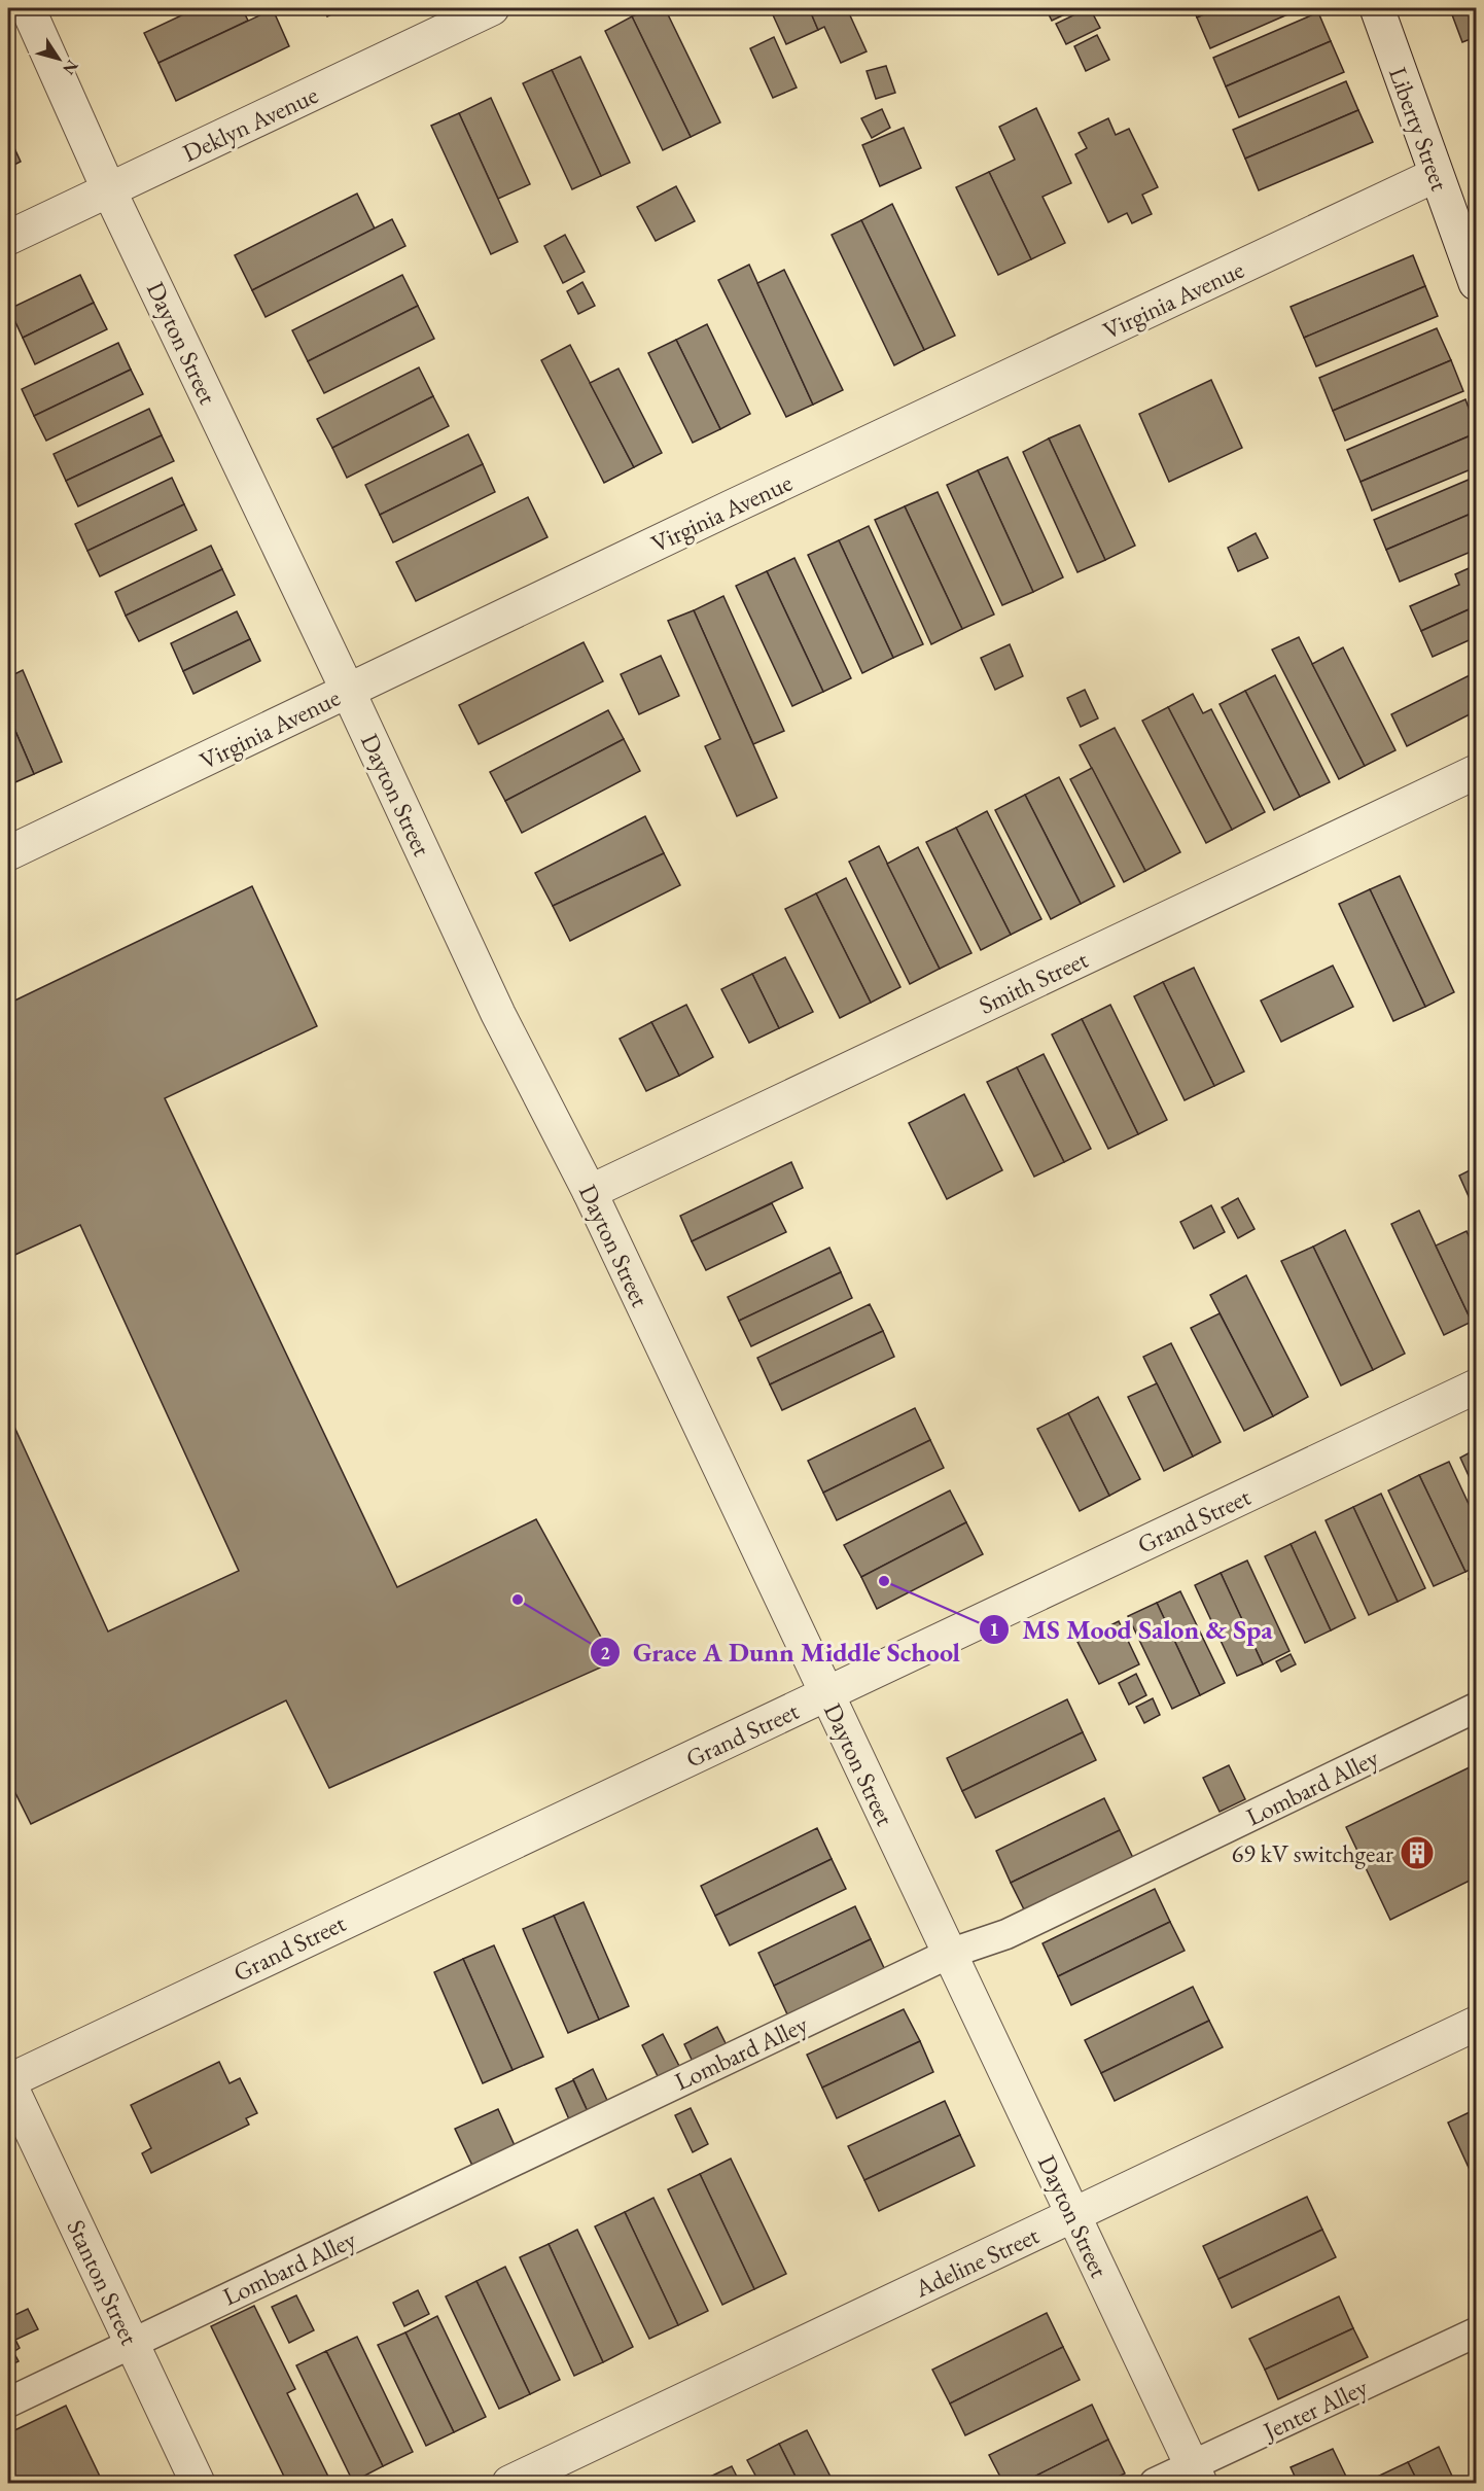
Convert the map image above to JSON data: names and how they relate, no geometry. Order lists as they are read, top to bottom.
{
  "streets": {
    "street": [
      "Deklyn Avenue",
      "Liberty Street",
      "Virginia Avenue",
      "Dayton Street",
      "Smith Street",
      "Grand Street",
      "Adeline Street",
      "Stanton Street"
    ],
    "lane": ["Lombard Alley", "Jenter Alley"]
  },
  "crossings": [
    ["Deklyn Avenue", "Dayton Street"],
    ["Liberty Street", "Virginia Avenue"],
    ["Virginia Avenue", "Dayton Street"],
    ["Dayton Street", "Smith Street"],
    ["Dayton Street", "Grand Street"],
    ["Dayton Street", "Lombard Alley"],
    ["Dayton Street", "Adeline Street"],
    ["Dayton Street", "Jenter Alley"],
    ["Grand Street", "Stanton Street"],
    ["Lombard Alley", "Stanton Street"]
  ],
  "places": {
    "other": ["MS Mood Salon & Spa", "Grace A Dunn Middle School"],
    "building": ["69 kV switchgear"]
  },
  "north": "bottom right"
}
